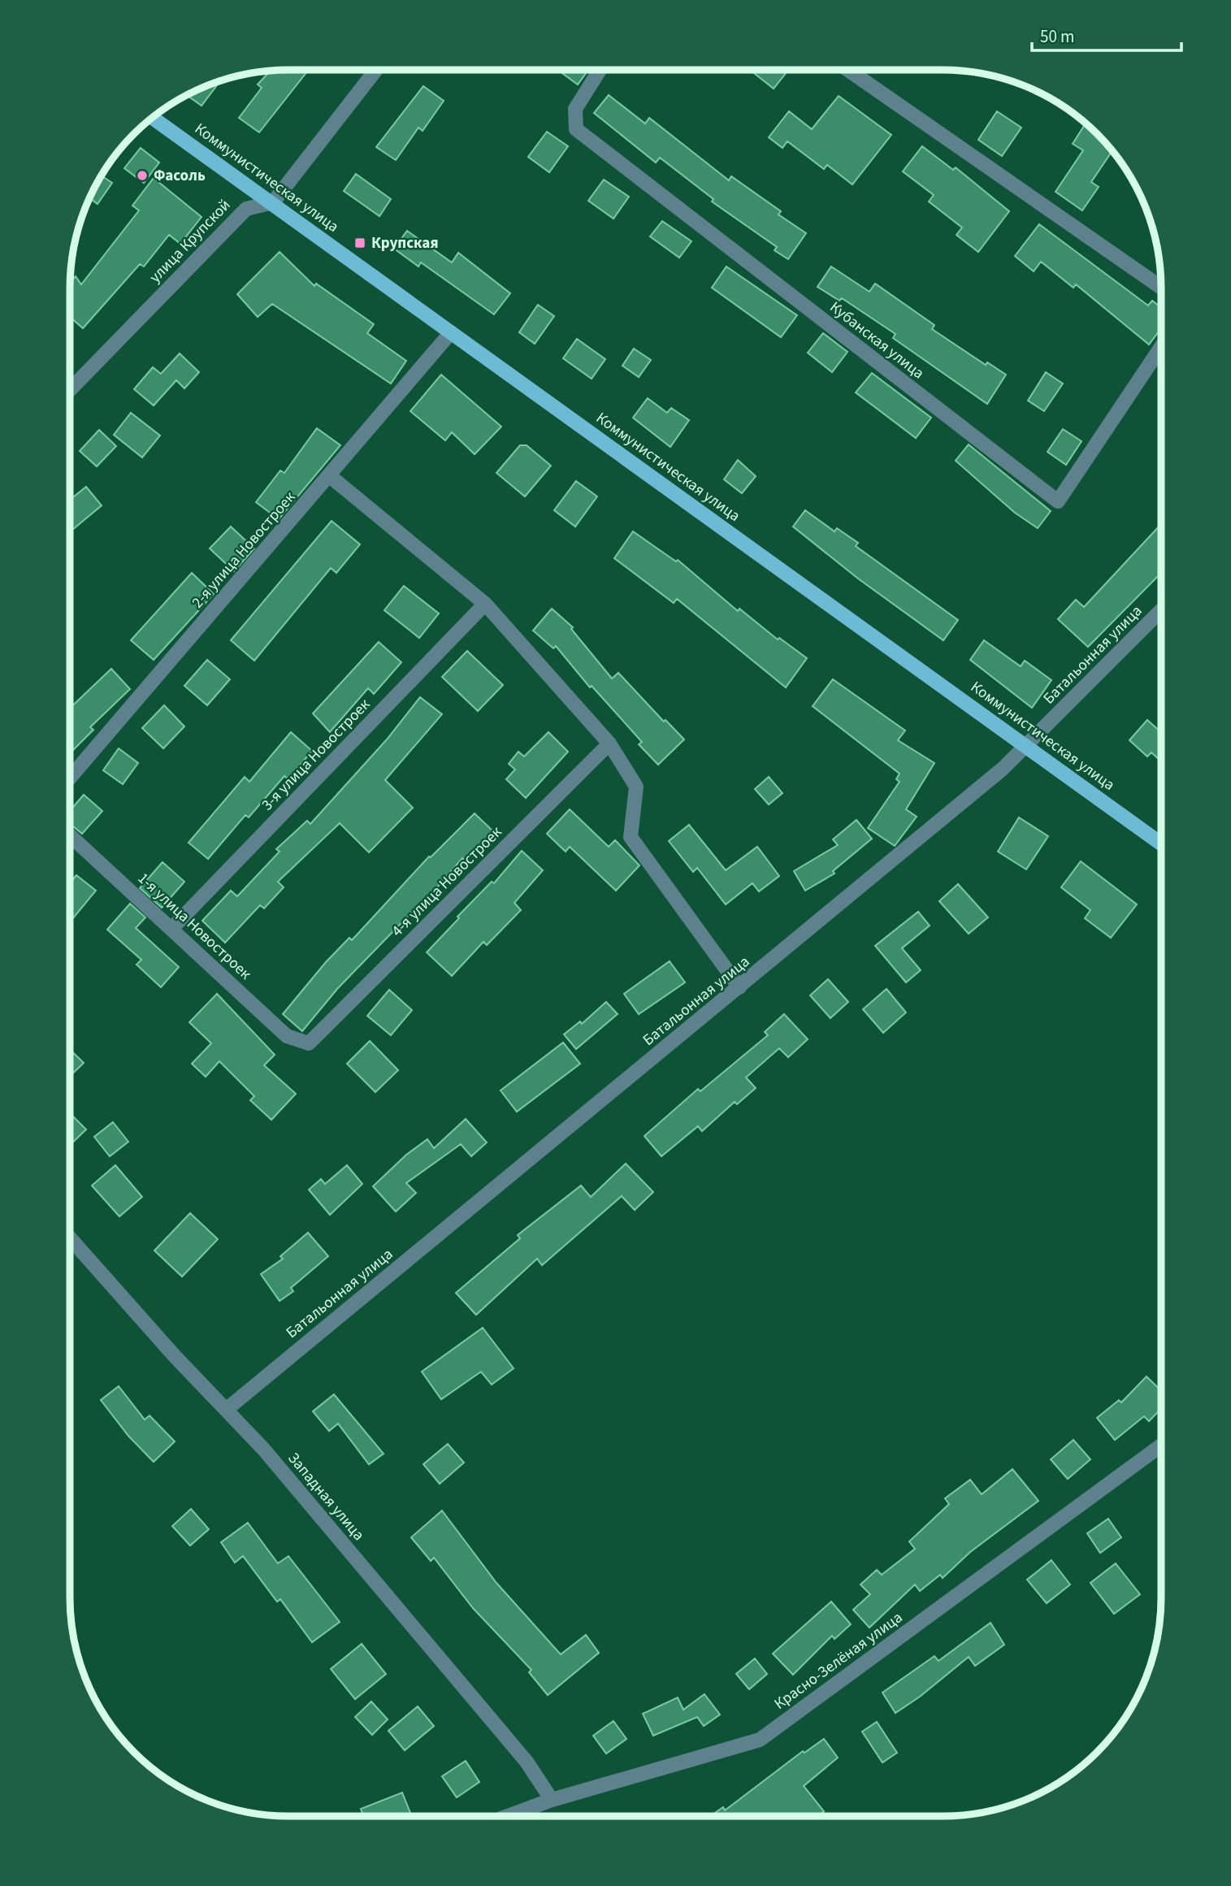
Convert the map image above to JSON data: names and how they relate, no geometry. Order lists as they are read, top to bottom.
{
  "streets": {
    "main road": ["Коммунистическая улица"],
    "street": [
      "улица Крупской",
      "Кубанская улица",
      "2-я улица Новостроек",
      "Батальонная улица",
      "3-я улица Новостроек",
      "4-я улица Новостроек",
      "1-я улица Новостроек",
      "Западная улица",
      "Красно-Зелёная улица"
    ]
  },
  "crossings": [
    ["Коммунистическая улица", "улица Крупской"],
    ["Коммунистическая улица", "2-я улица Новостроек"],
    ["Коммунистическая улица", "Батальонная улица"],
    ["Батальонная улица", "Западная улица"],
    ["3-я улица Новостроек", "1-я улица Новостроек"],
    ["4-я улица Новостроек", "1-я улица Новостроек"],
    ["Западная улица", "Красно-Зелёная улица"]
  ],
  "places": {
    "other": ["Фасоль"],
    "transit": ["Крупская"]
  },
  "scale_bar": "50 m"
}
